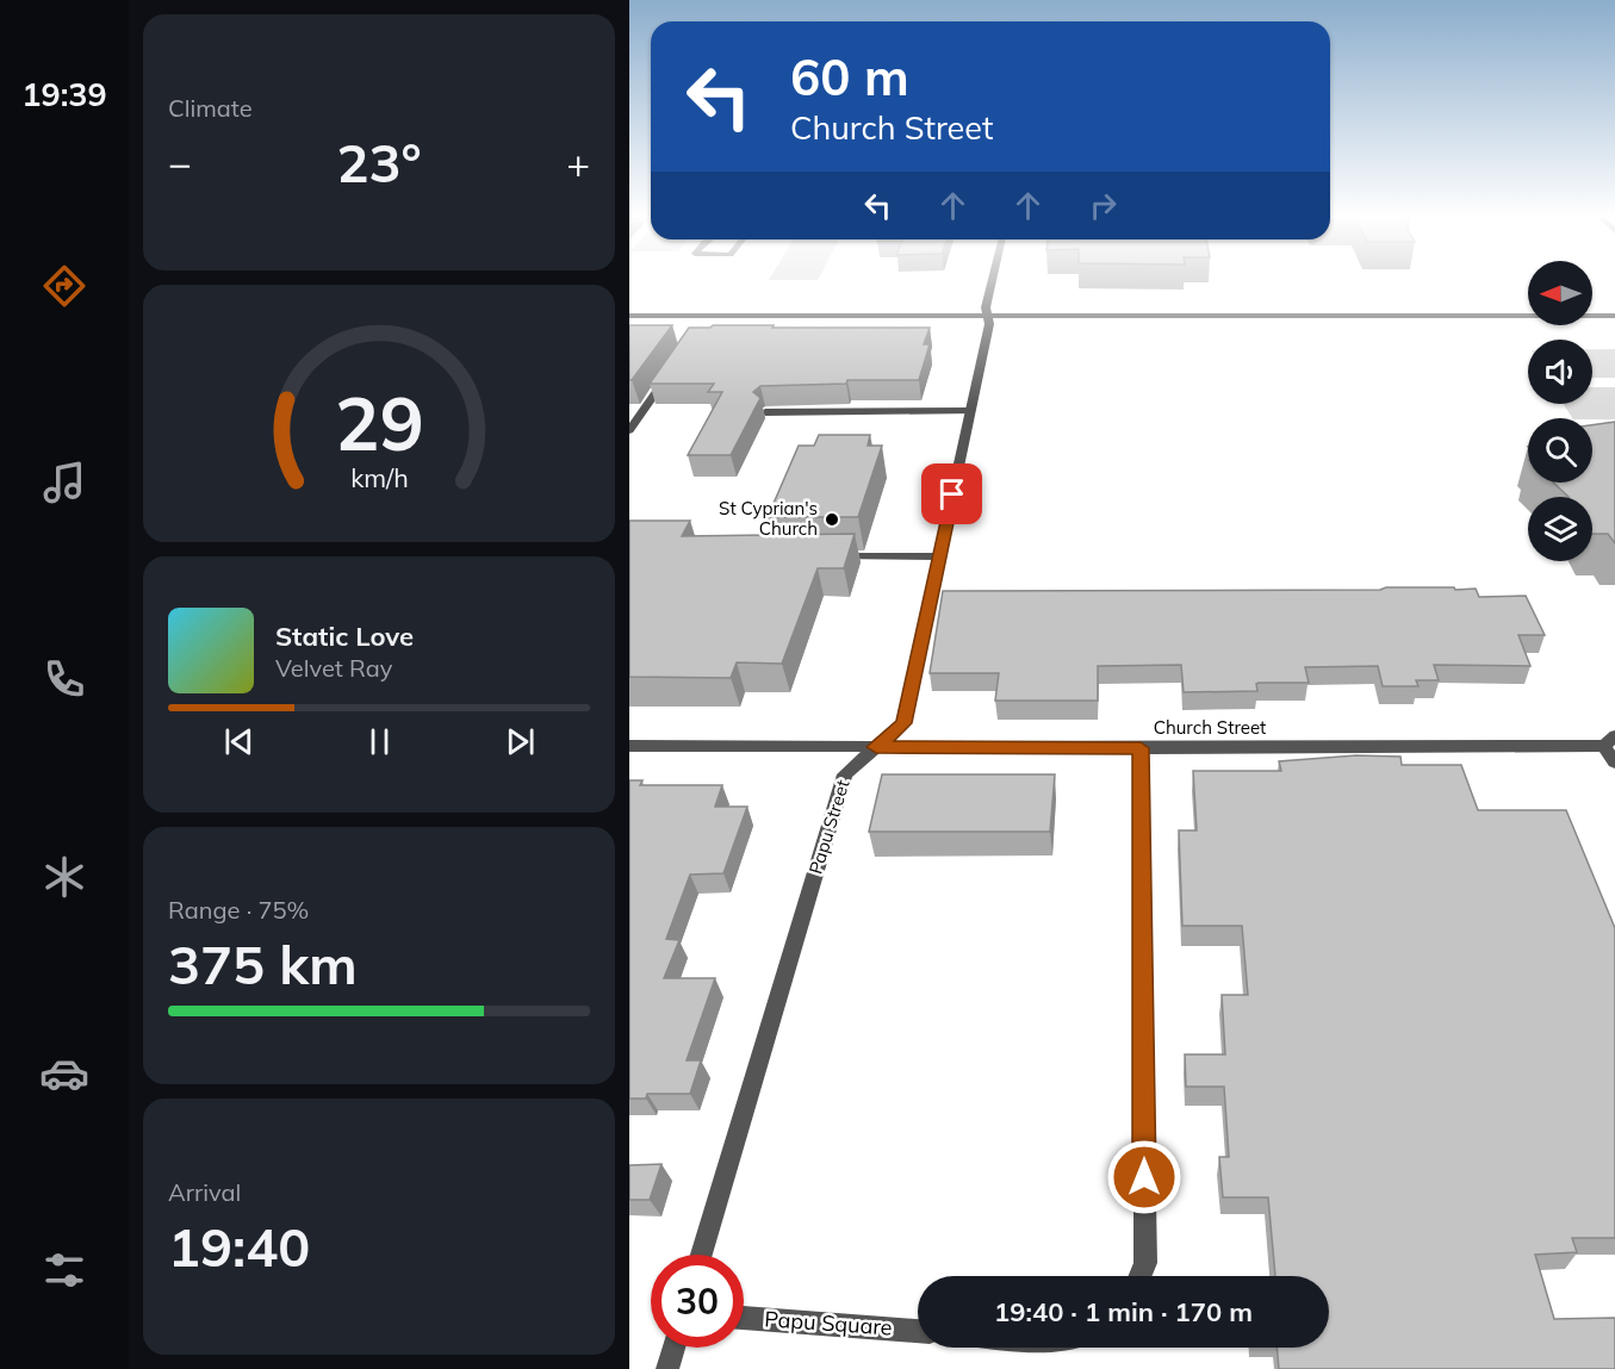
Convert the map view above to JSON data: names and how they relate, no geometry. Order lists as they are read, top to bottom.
{
  "streets": {
    "street": ["Church Street", "Papu Street", "Papu Square"]
  },
  "crossings": [
    ["Church Street", "Papu Street"]
  ],
  "places": ["St Cyprian's Church"],
  "north": "left",
  "page": {
    "tabs": "19:39",
    "tile": [
      "Climate",
      ["Range · 75%", "375 km"],
      ["Arrival", "19:40"]
    ],
    "turn": ["60 m", "Church Street"],
    "heat": ["−", "23°", "+"],
    "song": ["Static Love", "Velvet Ray"],
    "limit": "30",
    "trip": "19:40 · 1 min · 170 m",
    "gauge": ["29", "km/h"]
  }
}
